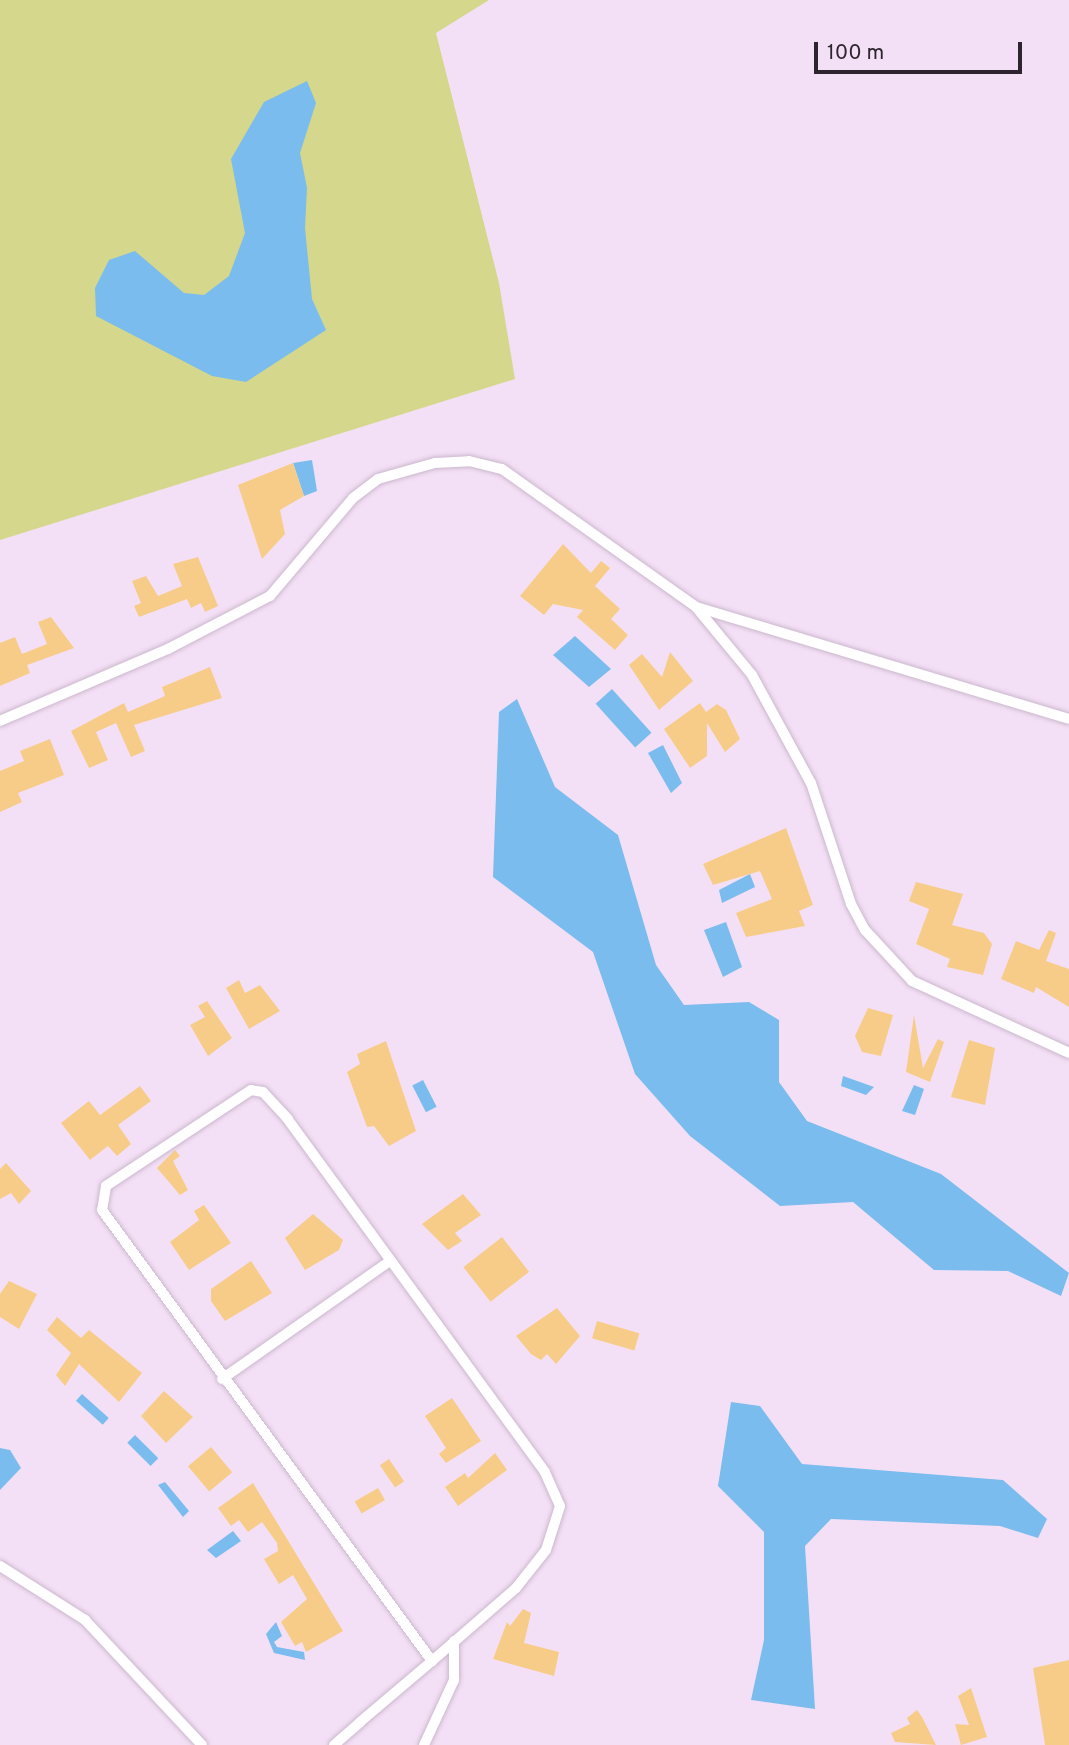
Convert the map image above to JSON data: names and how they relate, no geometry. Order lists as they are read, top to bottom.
{
  "scale_bar": "100 m"
}
